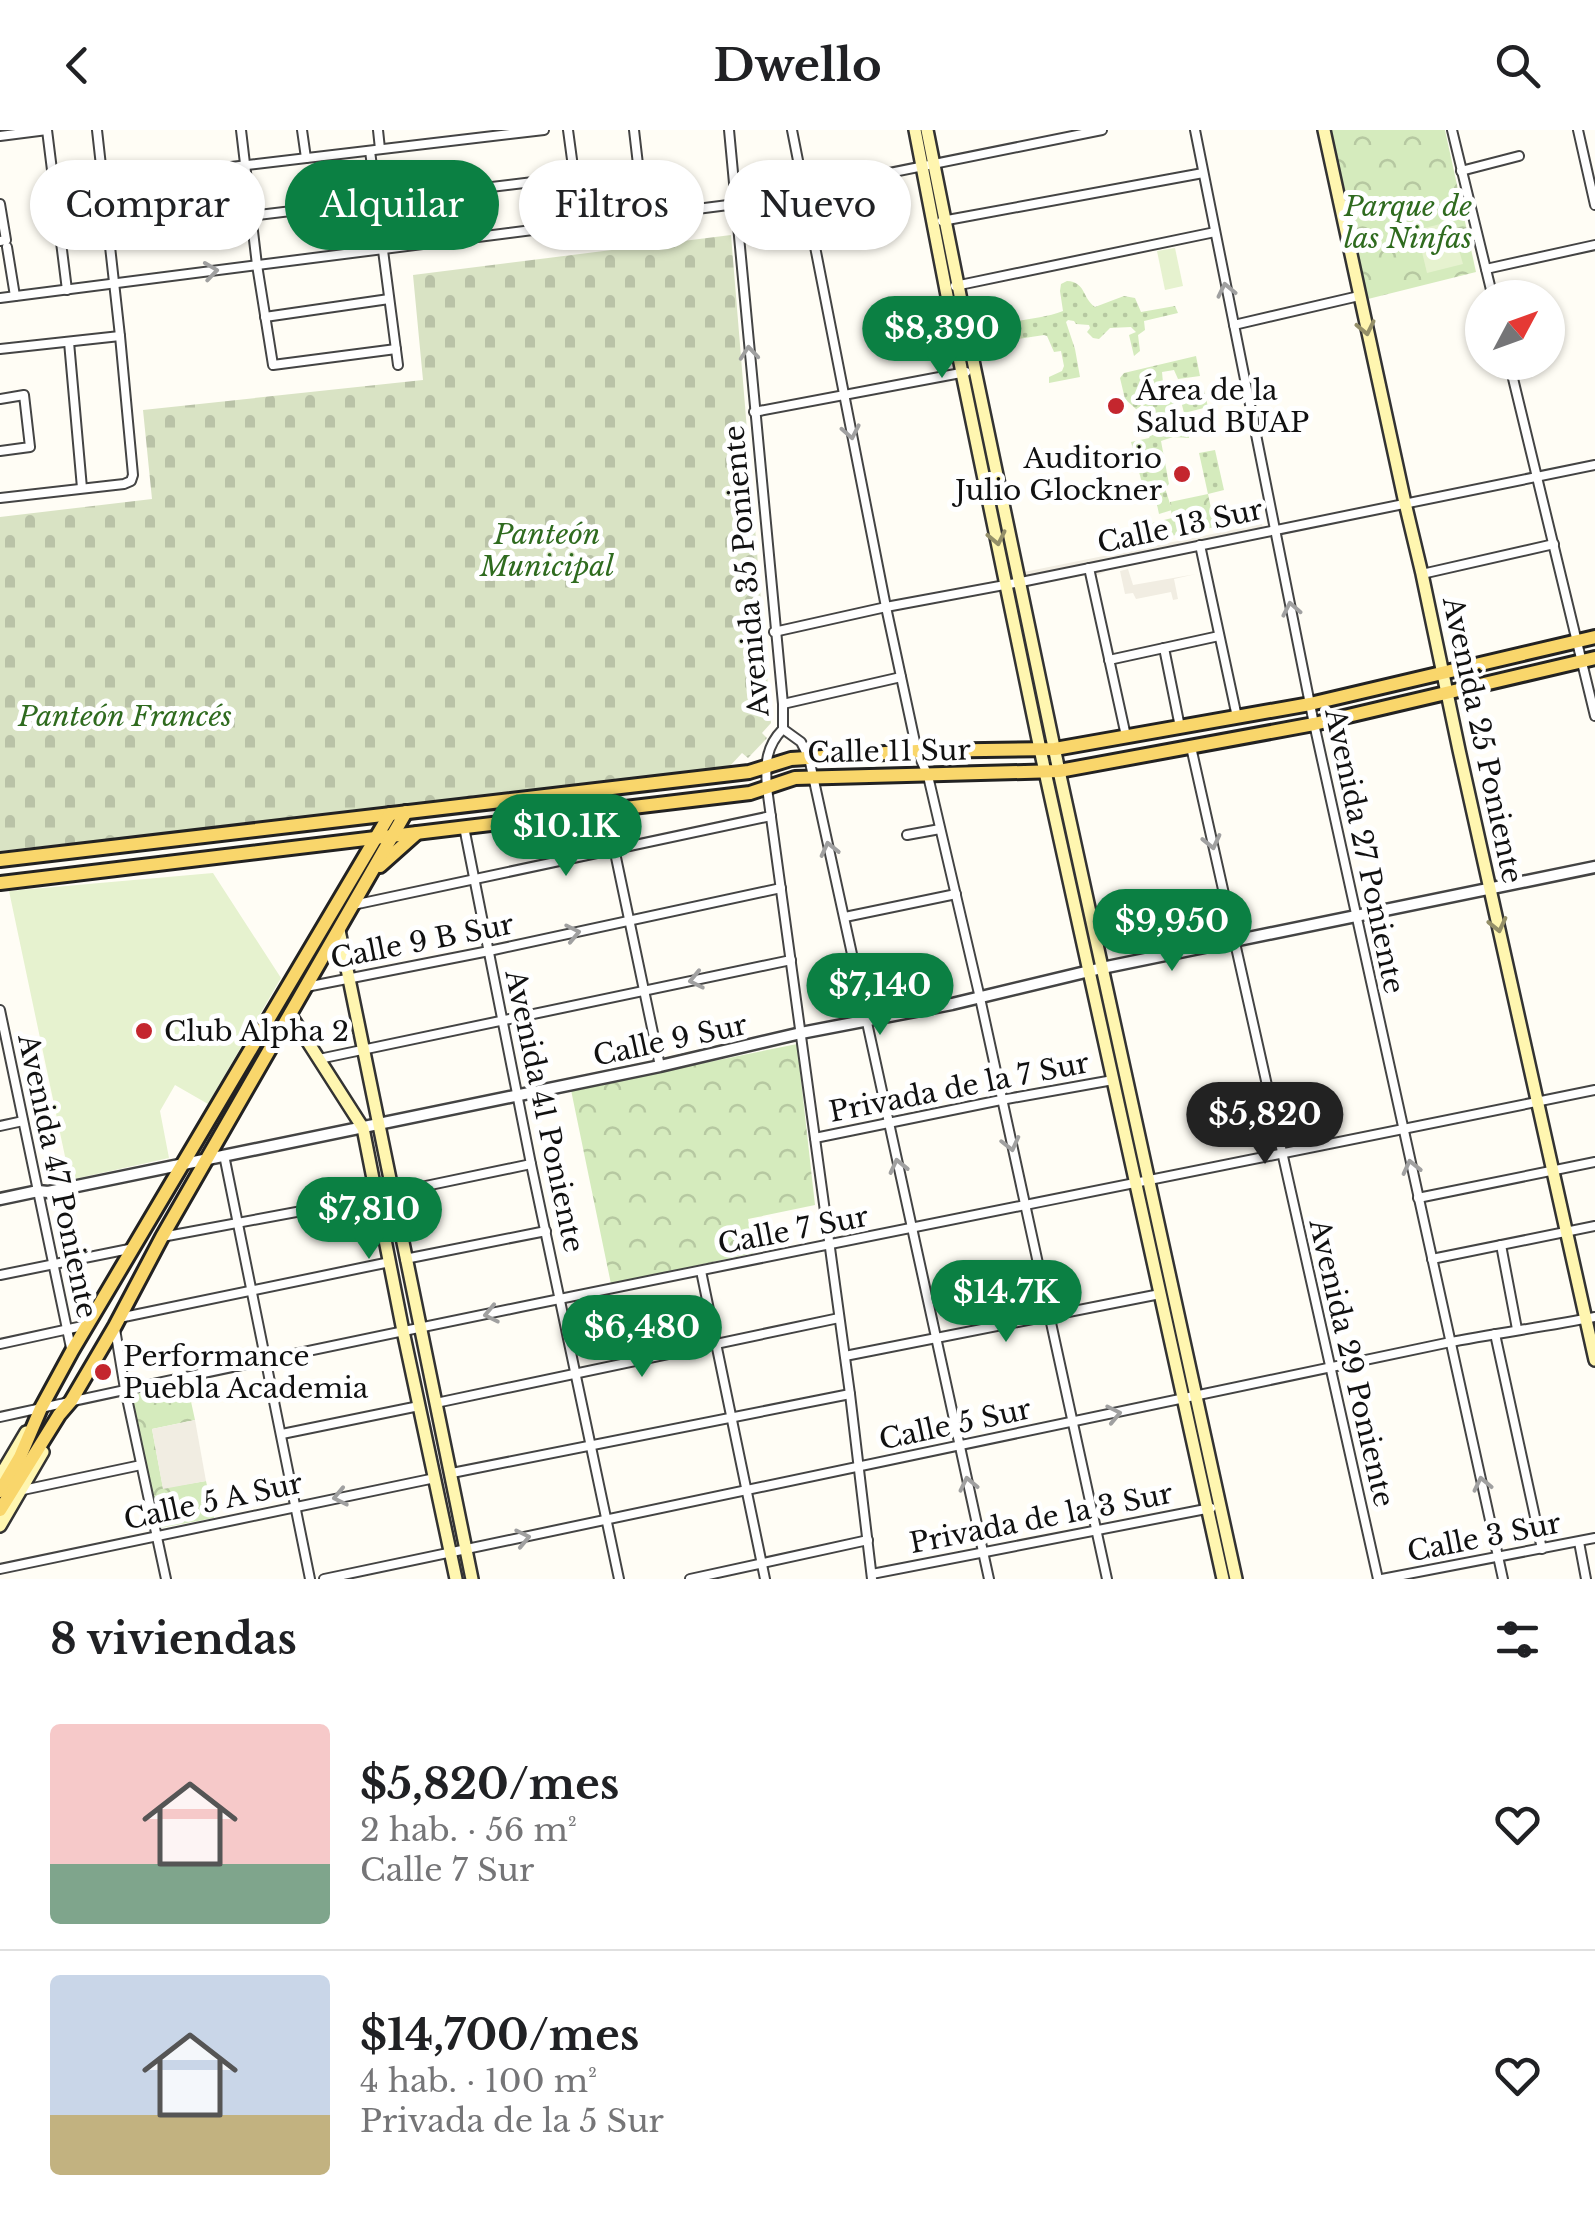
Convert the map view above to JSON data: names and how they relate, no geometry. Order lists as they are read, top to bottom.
{
  "streets": {
    "main road": ["Avenida 25 Poniente", "Calle 11 Sur"],
    "street": [
      "Calle 13 Sur",
      "Avenida 35 Poniente",
      "Avenida 27 Poniente",
      "Calle 9 B Sur",
      "Calle 9 Sur",
      "Privada de la 7 Sur",
      "Avenida 41 Poniente",
      "Avenida 47 Poniente",
      "Calle 7 Sur",
      "Avenida 29 Poniente",
      "Calle 5 Sur",
      "Calle 5 A Sur",
      "Privada de la 3 Sur",
      "Calle 3 Sur"
    ]
  },
  "crossings": [
    ["Calle 13 Sur", "Avenida 35 Poniente"],
    ["Calle 13 Sur", "Avenida 25 Poniente"],
    ["Calle 13 Sur", "Avenida 27 Poniente"],
    ["Avenida 35 Poniente", "Calle 11 Sur"],
    ["Avenida 35 Poniente", "Calle 9 Sur"],
    ["Avenida 35 Poniente", "Privada de la 7 Sur"],
    ["Avenida 35 Poniente", "Calle 7 Sur"],
    ["Avenida 35 Poniente", "Calle 5 Sur"],
    ["Avenida 35 Poniente", "Privada de la 3 Sur"],
    ["Avenida 25 Poniente", "Calle 11 Sur"],
    ["Avenida 25 Poniente", "Calle 9 Sur"],
    ["Avenida 25 Poniente", "Calle 7 Sur"],
    ["Avenida 25 Poniente", "Calle 5 Sur"],
    ["Calle 11 Sur", "Avenida 27 Poniente"],
    ["Calle 11 Sur", "Avenida 41 Poniente"],
    ["Calle 11 Sur", "Avenida 29 Poniente"],
    ["Avenida 27 Poniente", "Calle 9 Sur"],
    ["Avenida 27 Poniente", "Calle 7 Sur"],
    ["Avenida 27 Poniente", "Calle 5 Sur"],
    ["Avenida 27 Poniente", "Calle 3 Sur"],
    ["Calle 9 B Sur", "Avenida 41 Poniente"],
    ["Calle 9 Sur", "Avenida 41 Poniente"],
    ["Calle 9 Sur", "Avenida 47 Poniente"],
    ["Calle 9 Sur", "Avenida 29 Poniente"],
    ["Avenida 41 Poniente", "Calle 7 Sur"],
    ["Avenida 41 Poniente", "Calle 5 Sur"],
    ["Avenida 47 Poniente", "Calle 7 Sur"],
    ["Avenida 47 Poniente", "Calle 5 A Sur"],
    ["Calle 7 Sur", "Avenida 29 Poniente"],
    ["Avenida 29 Poniente", "Calle 5 Sur"],
    ["Avenida 29 Poniente", "Calle 3 Sur"]
  ],
  "one_way": ["Avenida 35 Poniente"],
  "parks": ["Parque de las Ninfas", "Panteón Municipal", "Panteón Francés"],
  "places": [
    "Área de la Salud BUAP",
    "Auditorio Julio Glockner",
    "Club Alpha 2",
    "Performance Puebla Academia"
  ],
  "north": "top right",
  "page": {
    "header": "Dwello",
    "chip": [
      "Comprar",
      "Alquilar",
      "Filtros",
      "Nuevo"
    ],
    "price": [
      "$8,390",
      "$10.1K",
      "$9,950",
      "$7,140",
      "$5,820",
      "$7,810",
      "$14.7K",
      "$6,480"
    ],
    "heading": "8 viviendas",
    "list": [
      {
        "name": "$5,820/mes",
        "note": "2 hab. · 56 m² · Calle 7 Sur"
      },
      {
        "name": "$14,700/mes",
        "note": "4 hab. · 100 m² · Privada de la 5 Sur"
      }
    ]
  }
}
